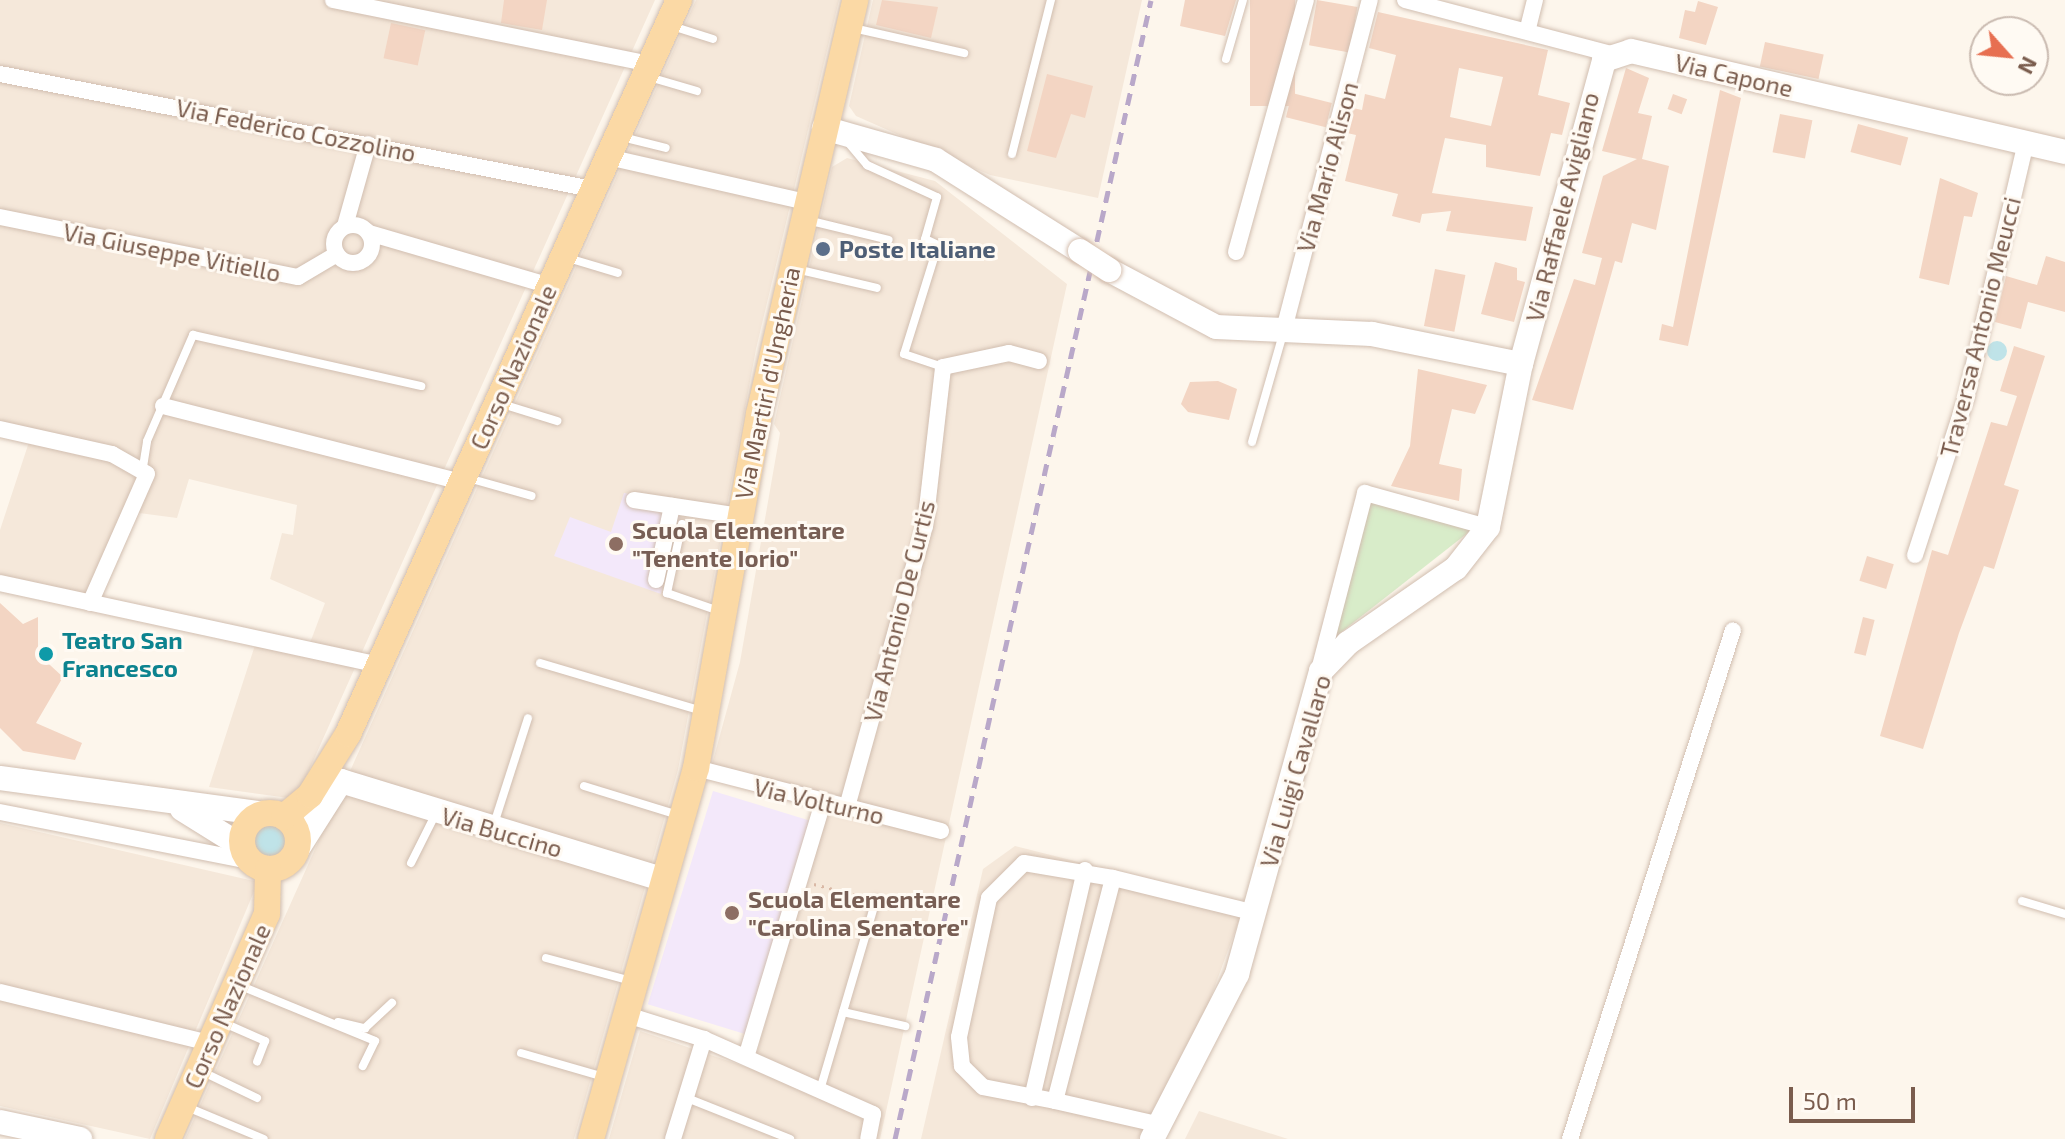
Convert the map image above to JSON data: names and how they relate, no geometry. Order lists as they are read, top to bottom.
{
  "streets": {
    "main road": ["Corso Nazionale", "Via Martiri d'Ungheria"],
    "street": [
      "Via Capone",
      "Via Federico Cozzolino",
      "Via Mario Alison",
      "Via Raffaele Avigliano",
      "Via Giuseppe Vitiello",
      "Traversa Antonio Meucci",
      "Via Antonio De Curtis",
      "Via Luigi Cavallaro",
      "Via Volturno",
      "Via Buccino"
    ]
  },
  "crossings": [
    ["Via Capone", "Via Raffaele Avigliano"],
    ["Via Capone", "Traversa Antonio Meucci"],
    ["Via Federico Cozzolino", "Corso Nazionale"],
    ["Via Raffaele Avigliano", "Via Luigi Cavallaro"],
    ["Corso Nazionale", "Via Buccino"],
    ["Via Martiri d'Ungheria", "Via Volturno"],
    ["Via Martiri d'Ungheria", "Via Buccino"],
    ["Via Antonio De Curtis", "Via Volturno"]
  ],
  "places": [
    "Poste Italiane",
    "Scuola Elementare \"Tenente Iorio\"",
    "Teatro San Francesco",
    "Scuola Elementare \"Carolina Senatore\""
  ],
  "scale_bar": "50 m",
  "north": "bottom right"
}
